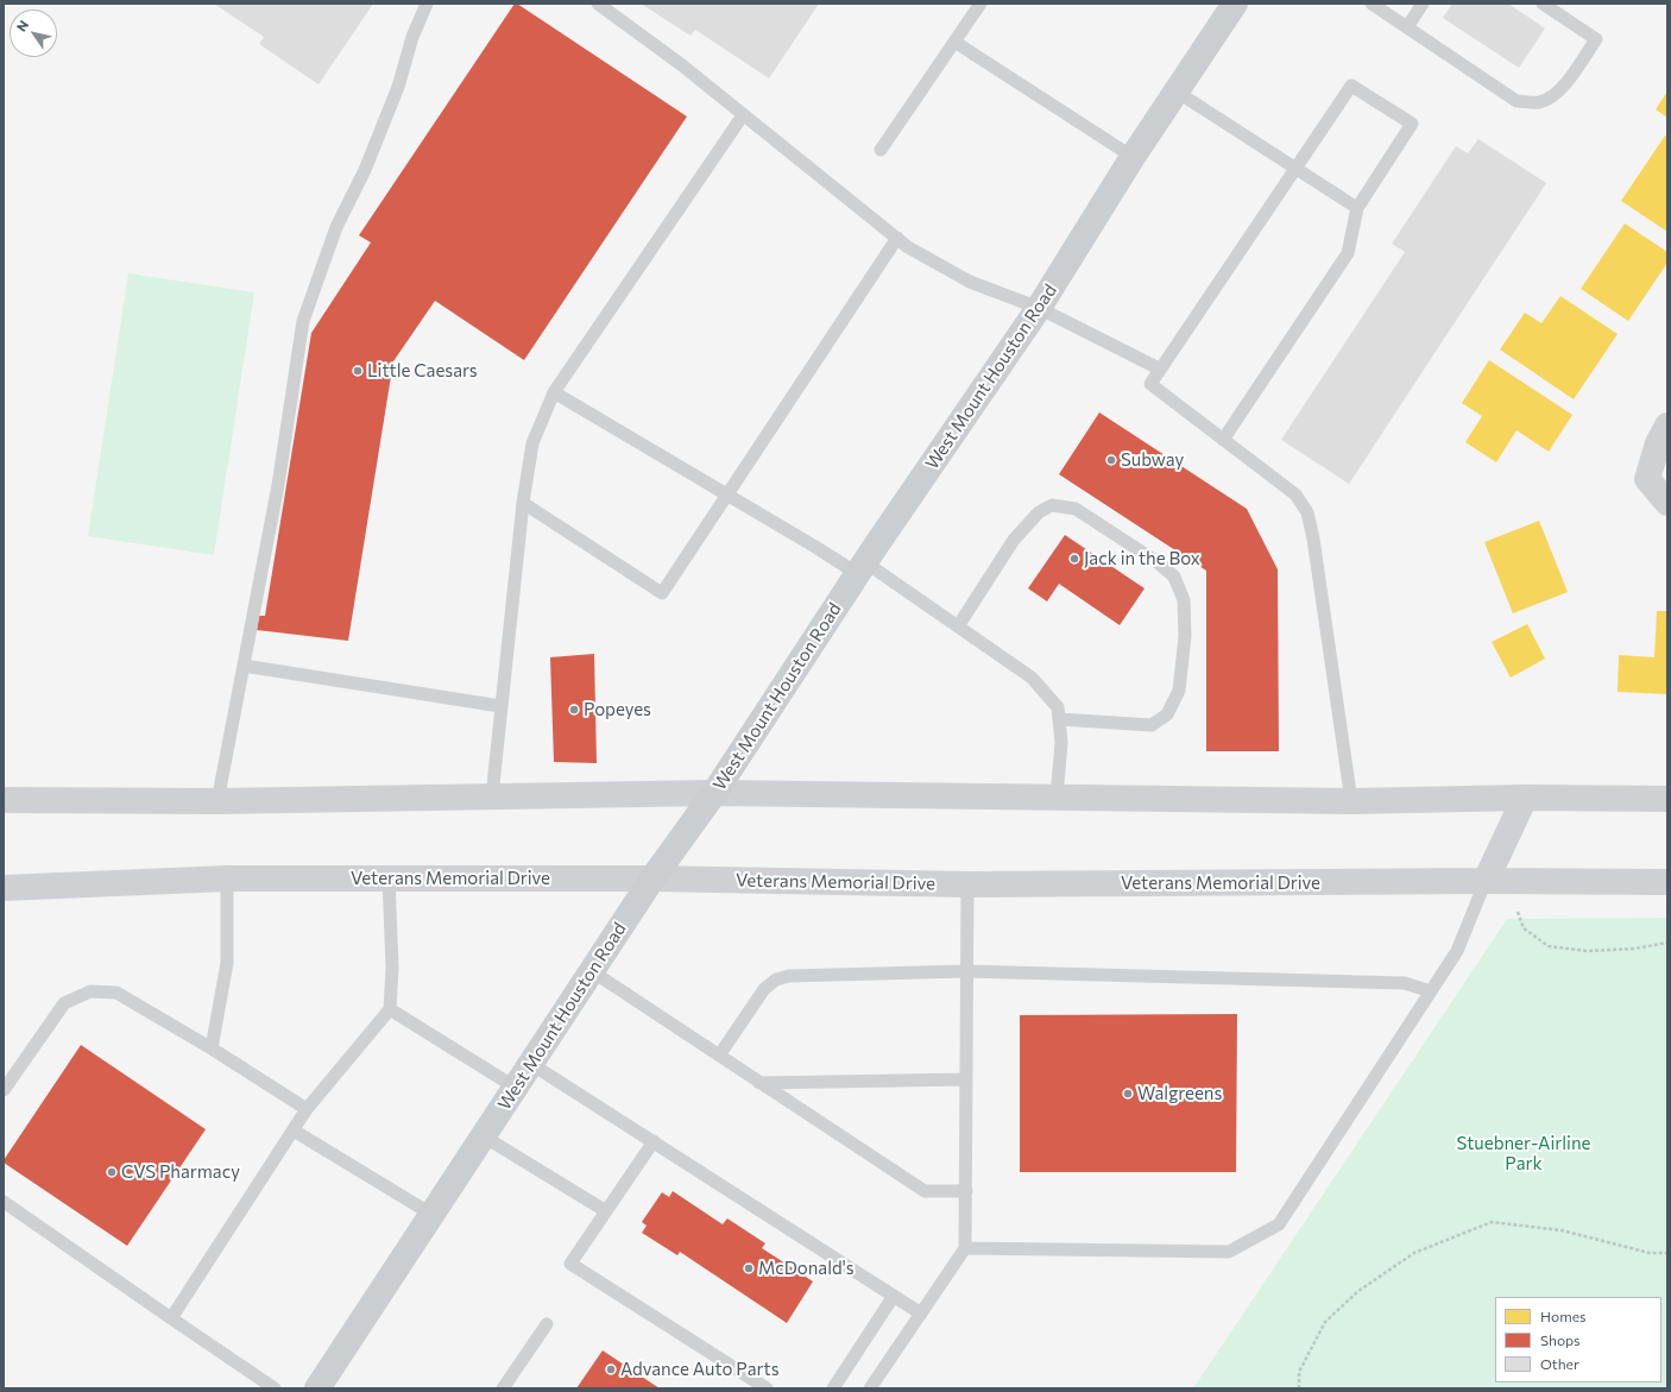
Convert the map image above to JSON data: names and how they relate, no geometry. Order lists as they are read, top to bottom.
{
  "streets": {
    "main road": ["West Mount Houston Road", "Veterans Memorial Drive"]
  },
  "crossings": [
    ["West Mount Houston Road", "Veterans Memorial Drive"]
  ],
  "parks": ["Stuebner-Airline Park"],
  "places": [
    "Little Caesars",
    "Subway",
    "Jack in the Box",
    "Popeyes",
    "Walgreens",
    "CVS Pharmacy",
    "McDonald's",
    "Advance Auto Parts"
  ],
  "legend": ["Homes", "Shops", "Other"],
  "north": "top left"
}
